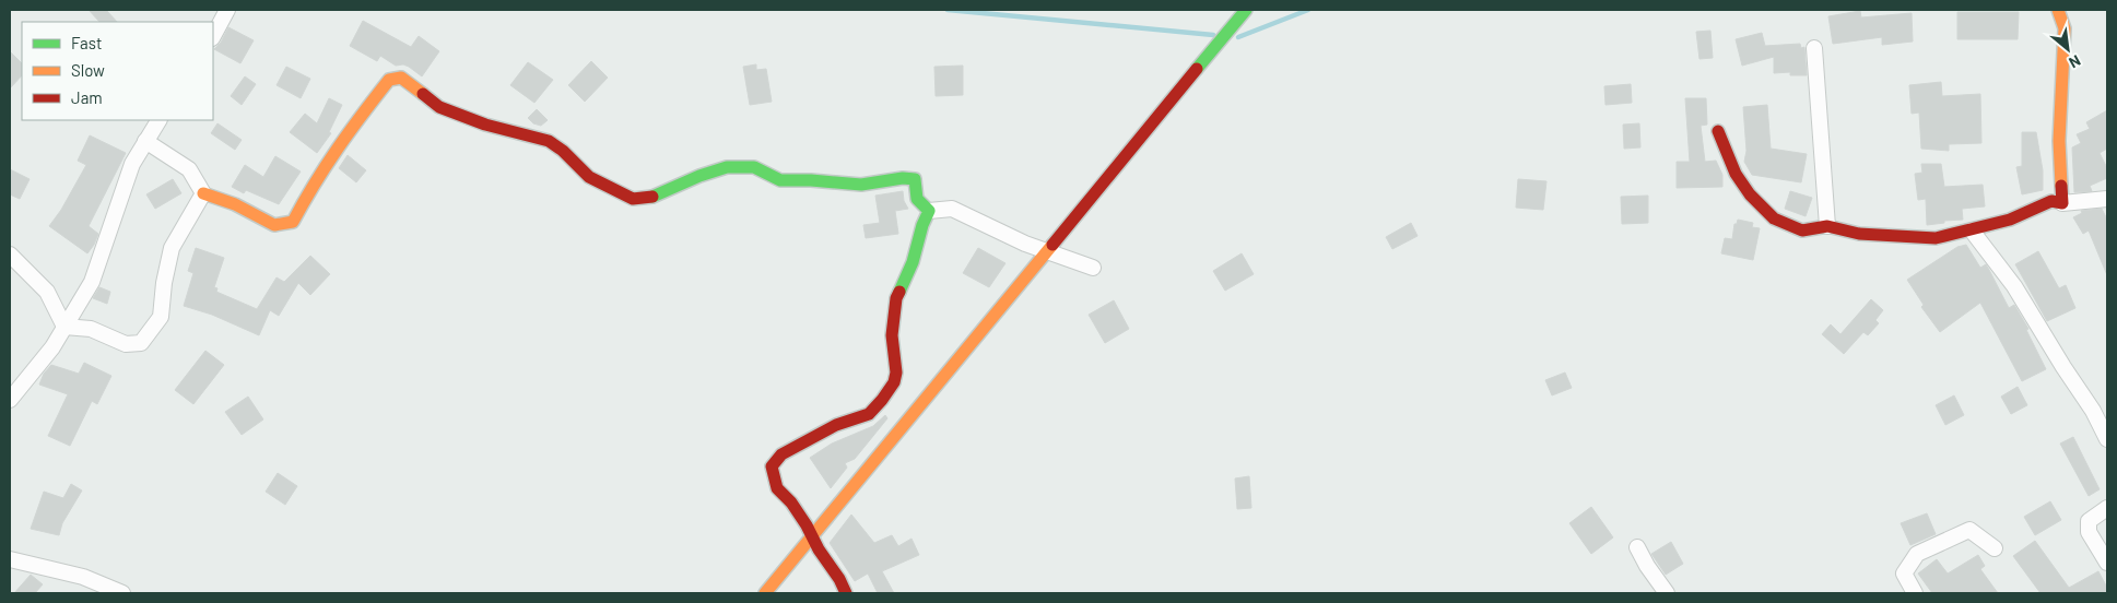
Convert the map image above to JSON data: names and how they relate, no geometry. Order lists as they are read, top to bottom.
{
  "legend": ["Fast", "Slow", "Jam"],
  "north": "bottom right"
}
